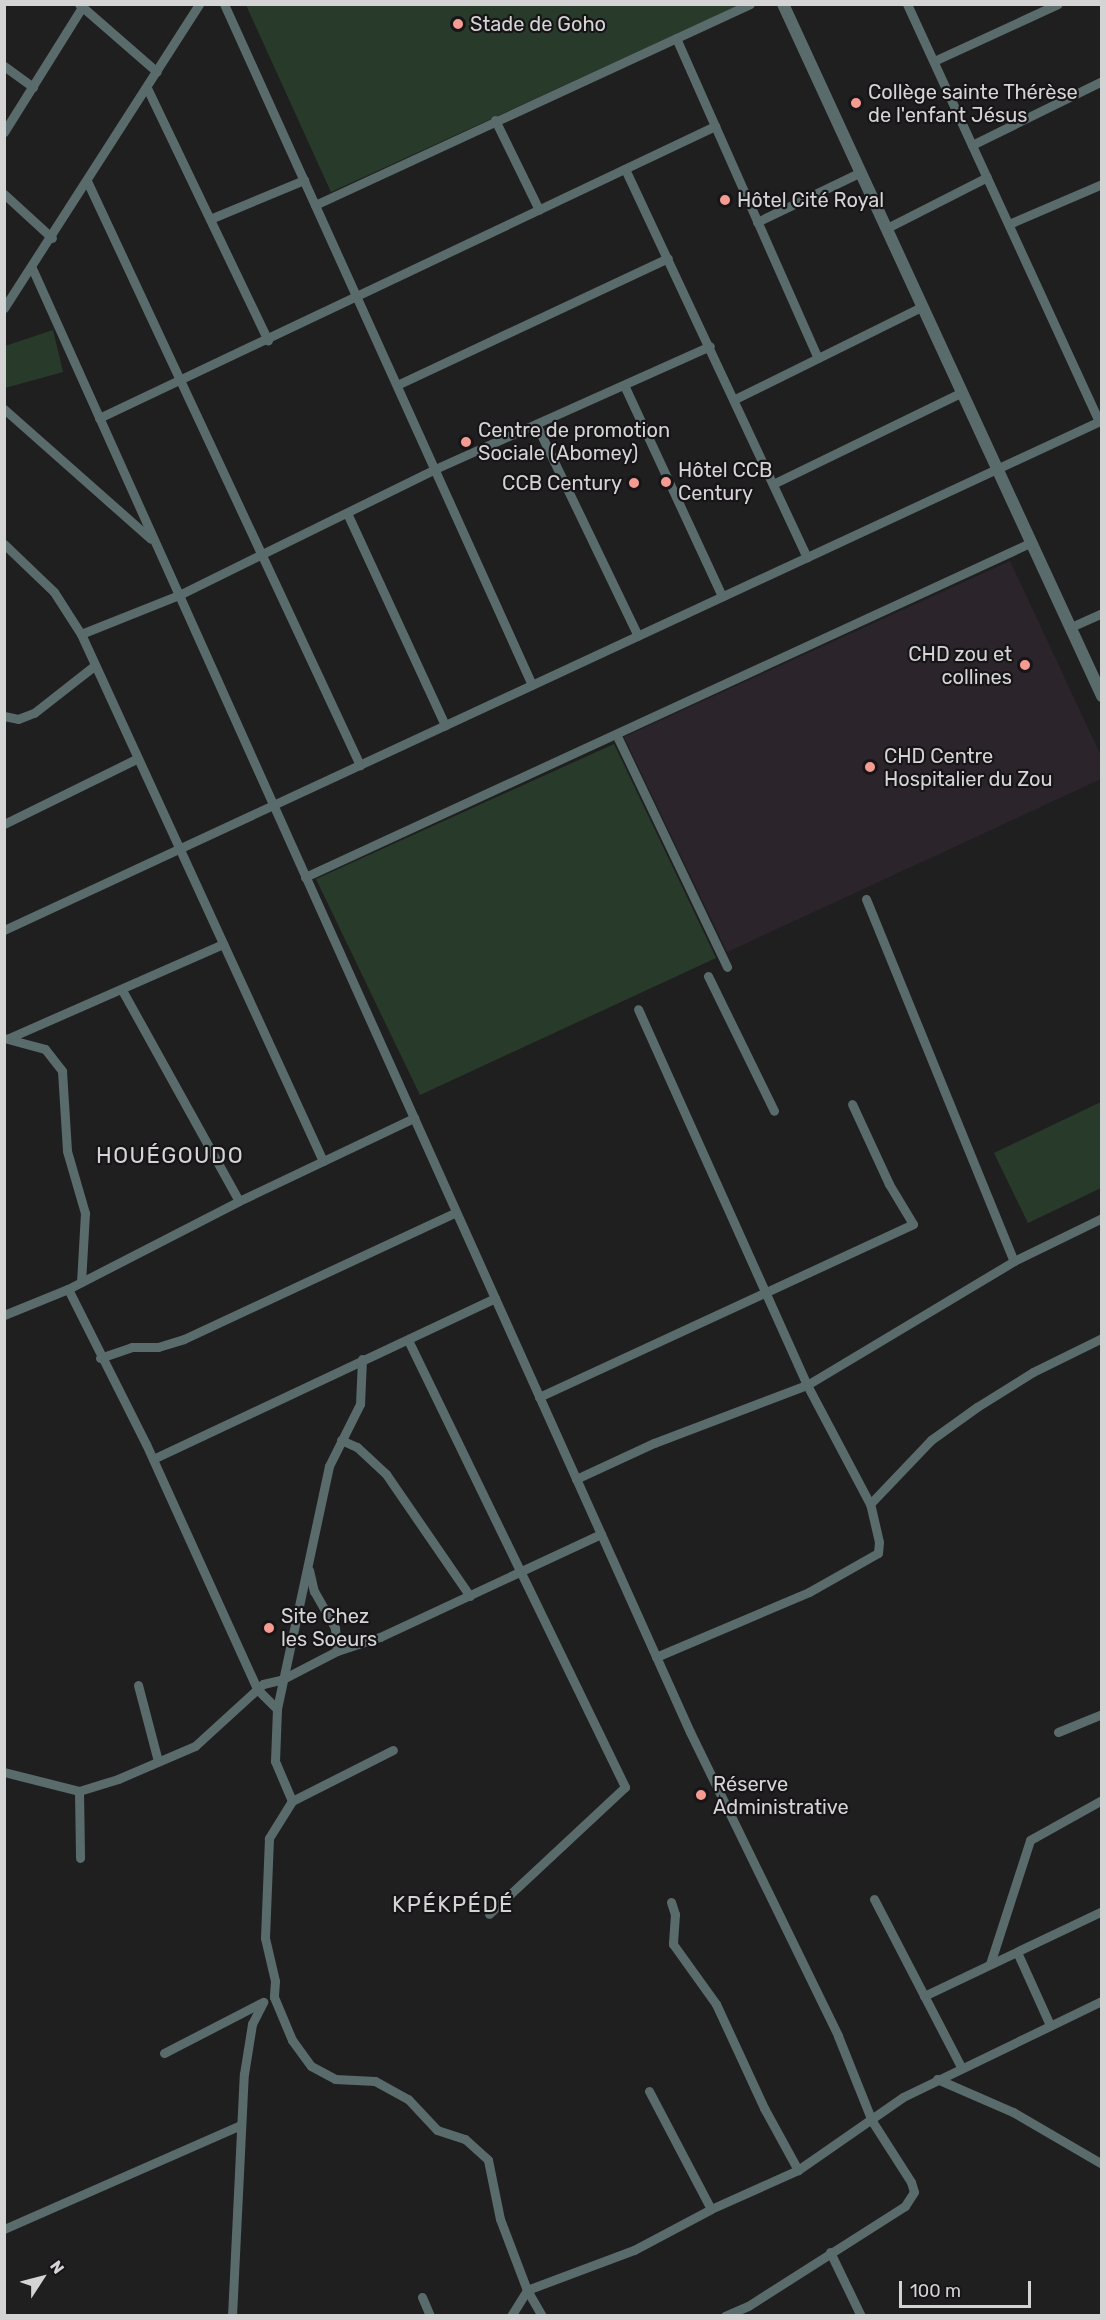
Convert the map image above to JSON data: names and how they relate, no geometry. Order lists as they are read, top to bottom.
{
  "districts": ["HOUÉGOUDO", "KPÉKPÉDÉ"],
  "places": [
    "Stade de Goho",
    "Collège sainte Thérèse de l'enfant Jésus",
    "Hôtel Cité Royal",
    "Centre de promotion Sociale (Abomey)",
    "Hôtel CCB Century",
    "CCB Century",
    "CHD zou et collines",
    "CHD Centre Hospitalier du Zou",
    "Site Chez les Soeurs",
    "Réserve Administrative"
  ],
  "scale_bar": "100 m",
  "north": "top right"
}
